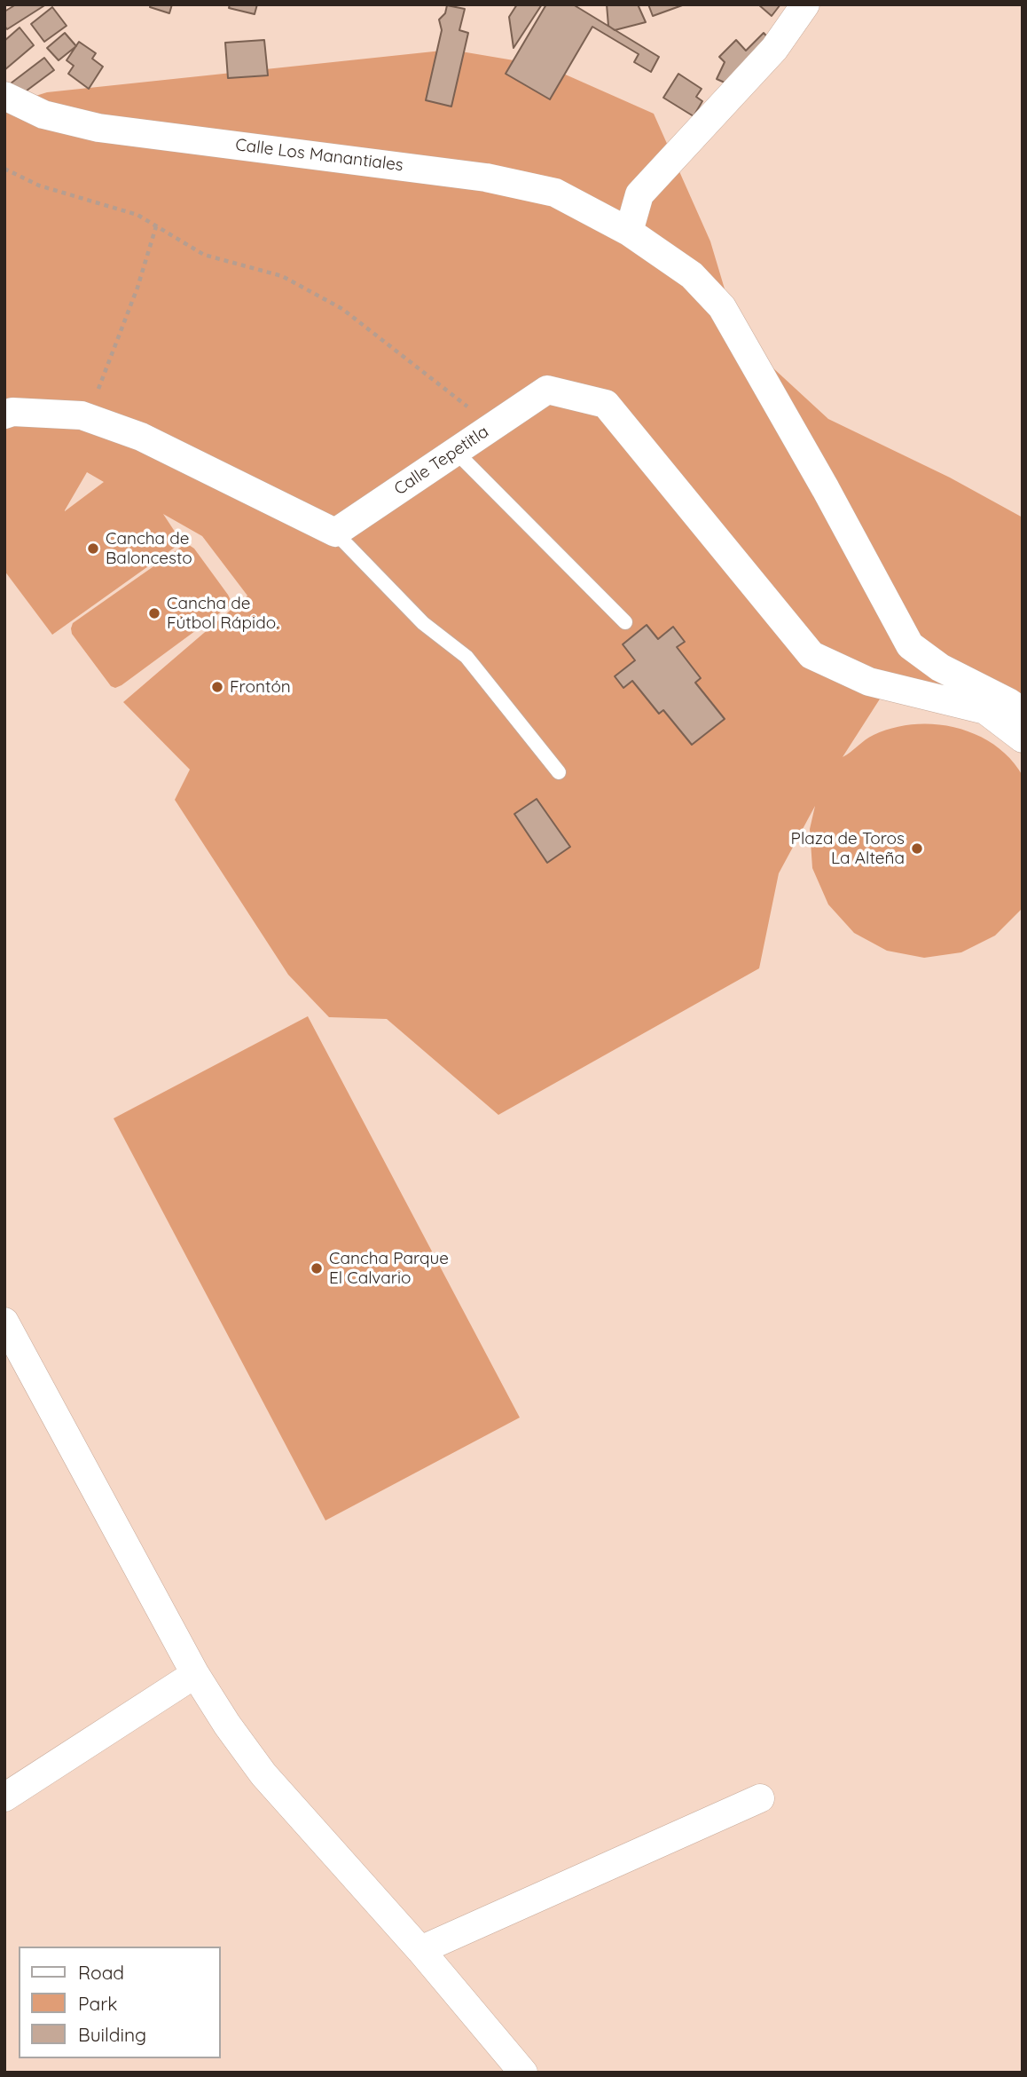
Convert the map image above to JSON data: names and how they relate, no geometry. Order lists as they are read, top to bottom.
{
  "streets": {
    "street": ["Calle Los Manantiales", "Calle Tepetitla"]
  },
  "places": [
    "Cancha de Baloncesto",
    "Cancha de Fútbol Rápido.",
    "Frontón",
    "Plaza de Toros La Alteña",
    "Cancha Parque El Calvario"
  ],
  "legend": ["Road", "Park", "Building"]
}
